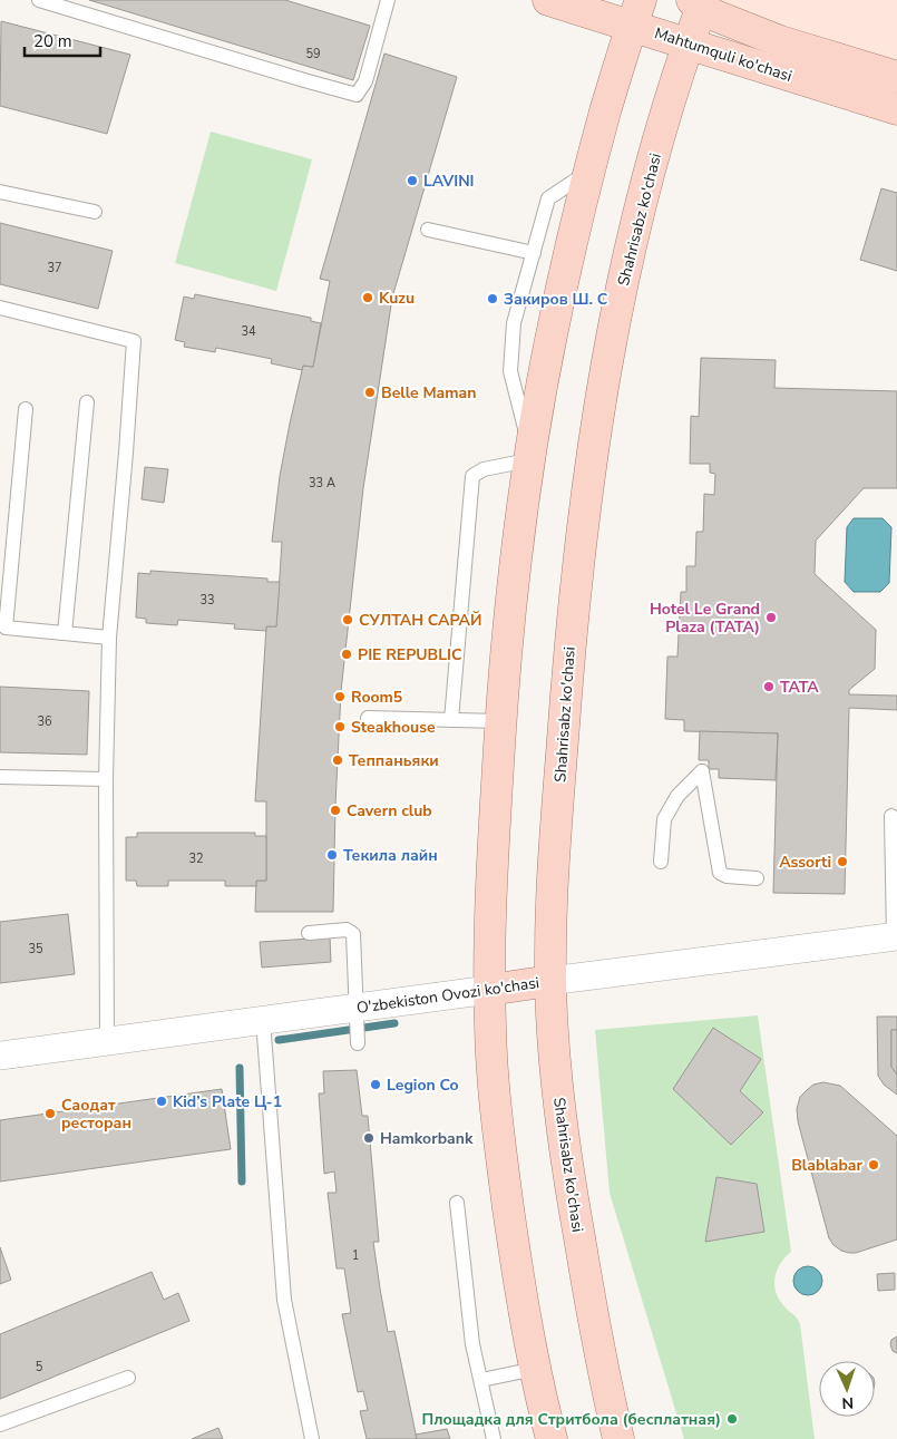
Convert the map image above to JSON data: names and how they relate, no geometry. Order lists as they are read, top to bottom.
{
  "streets": {
    "main road": ["Mahtumquli ko'chasi", "Shahrisabz ko'chasi", "O'zbekiston Ovozi ko'chasi"]
  },
  "crossings": [
    ["Mahtumquli ko'chasi", "Shahrisabz ko'chasi"],
    ["Shahrisabz ko'chasi", "O'zbekiston Ovozi ko'chasi"]
  ],
  "places": [
    "LAVINI",
    "Kuzu",
    "Закиров Ш. С",
    "Belle Maman",
    "Hotel Le Grand Plaza (TATA)",
    "СУЛТАН САРАЙ",
    "PIE REPUBLIC",
    "ТАТА",
    "Room5",
    "Steakhouse",
    "Теппаньяки",
    "Cavern club",
    "Текила лайн",
    "Assorti",
    "Legion Co",
    "Kid’s Plate Ц-1",
    "Саодат ресторан",
    "Hamkorbank",
    "Blablabar",
    "Площадка для Стритбола (бесплатная)"
  ],
  "house_numbers": [
    "59",
    "37",
    "34",
    "33 А",
    "33",
    "36",
    "32",
    "35",
    "1",
    "5"
  ],
  "scale_bar": "20 m",
  "north": "bottom"
}
